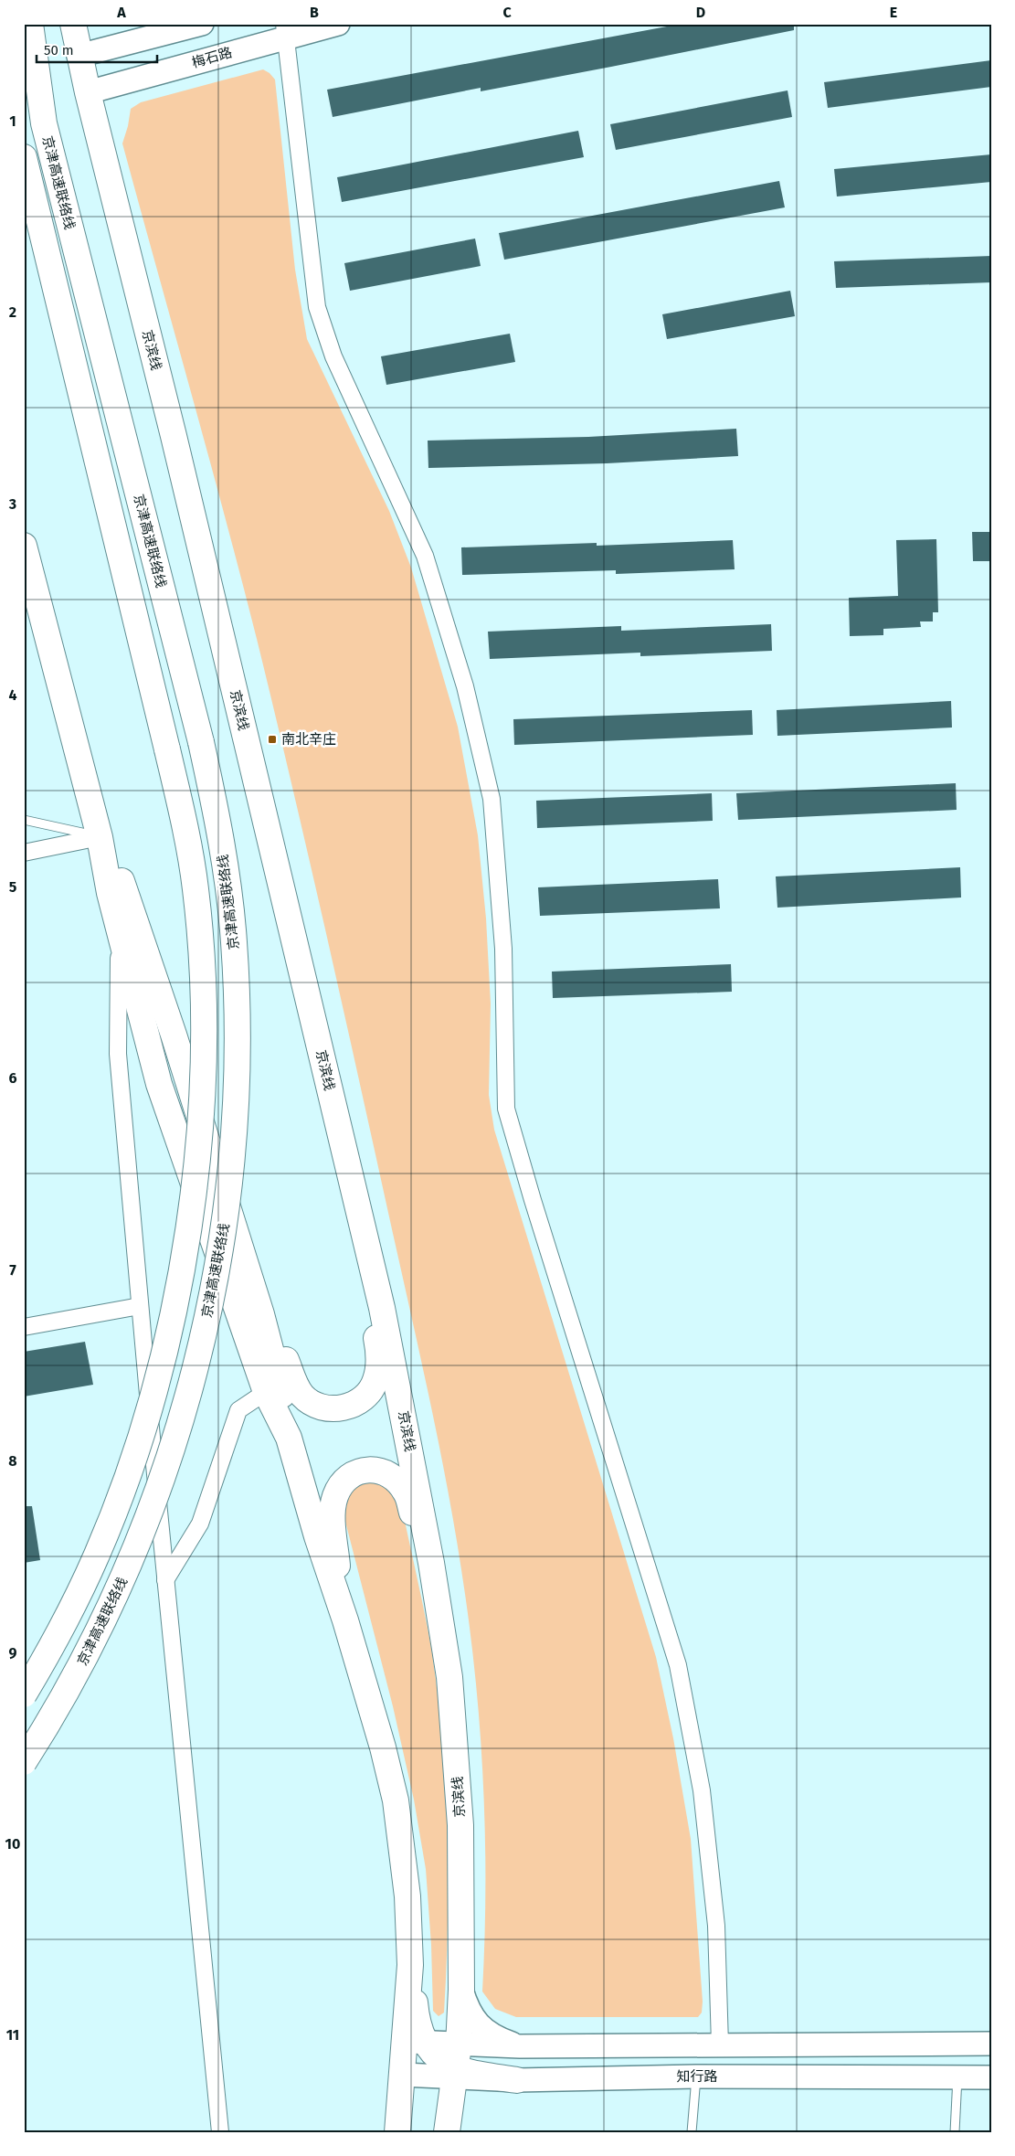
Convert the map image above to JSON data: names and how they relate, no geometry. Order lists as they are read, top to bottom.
{
  "streets": {
    "highway": ["京津高速联络线", "京滨线"],
    "main road": ["梅石路", "知行路"]
  },
  "crossings": [
    ["梅石路", "京滨线"]
  ],
  "places": {
    "transit": ["南北辛庄"]
  },
  "scale_bar": "50 m",
  "grid": {
    "columns": [
      "A",
      "B",
      "C",
      "D",
      "E"
    ],
    "rows": [
      "1",
      "2",
      "3",
      "4",
      "5",
      "6",
      "7",
      "8",
      "9",
      "10",
      "11"
    ]
  }
}
